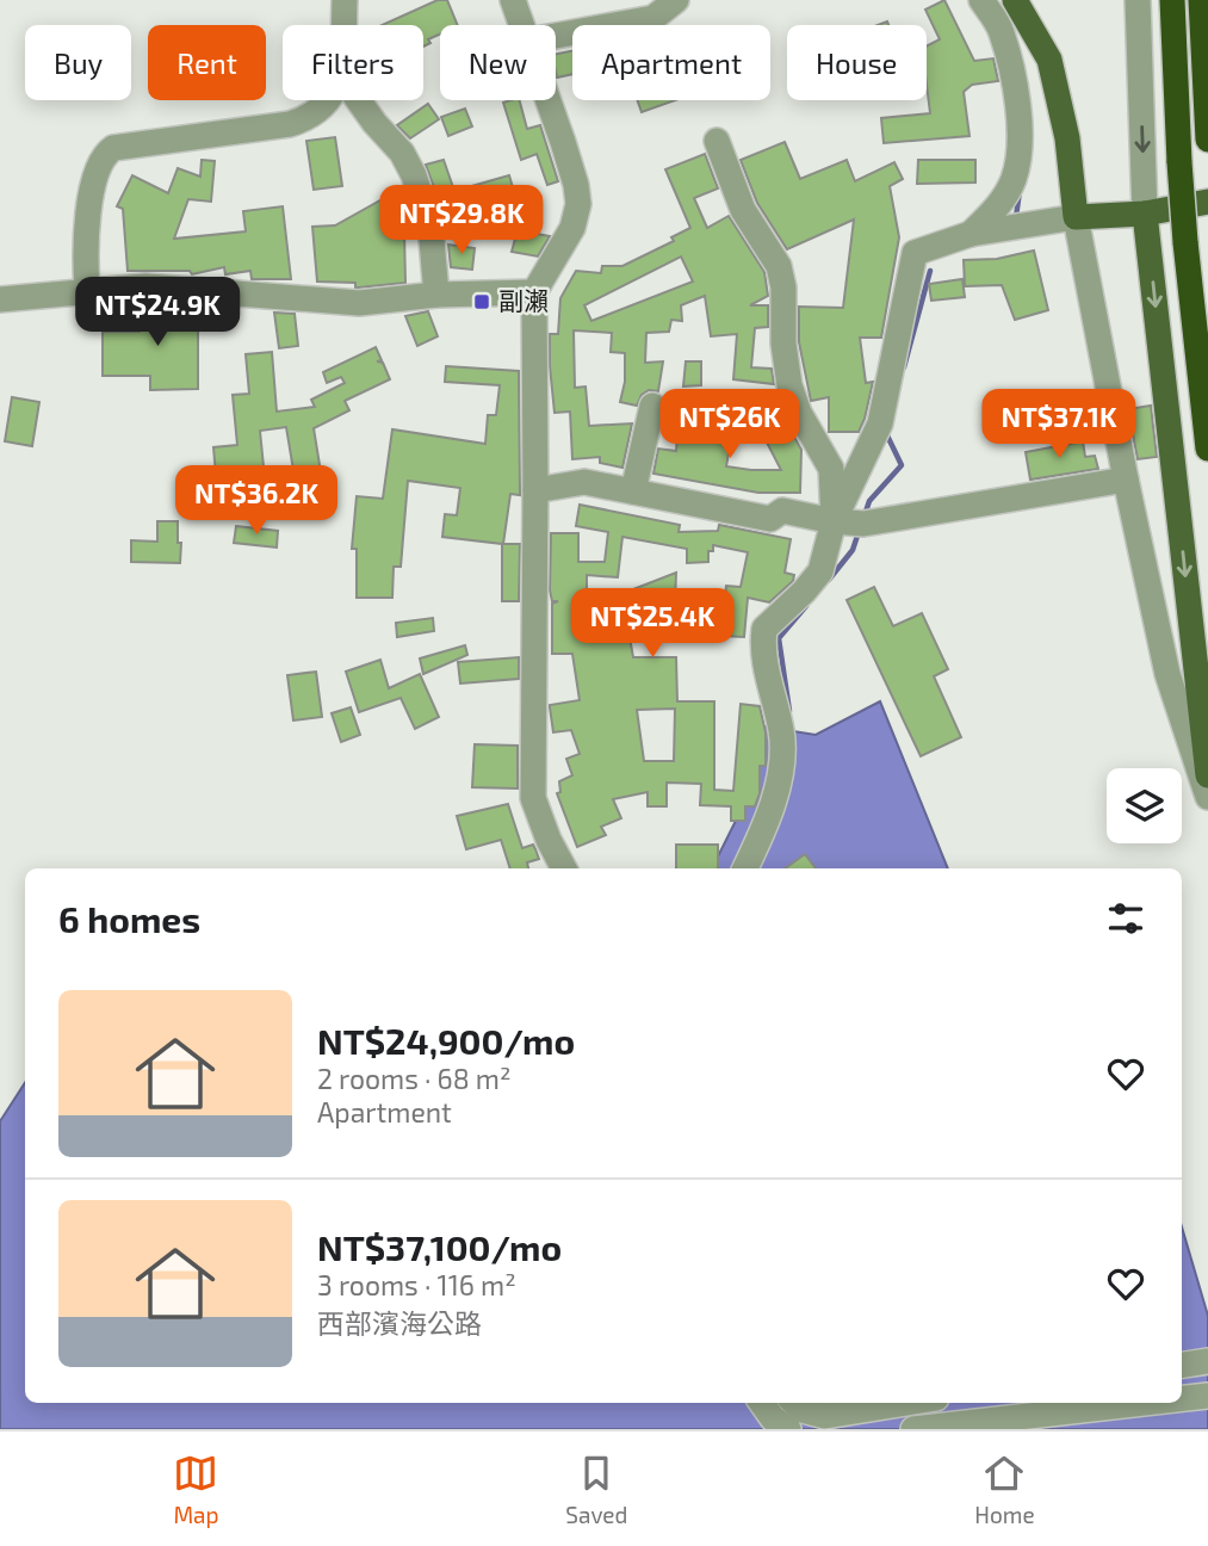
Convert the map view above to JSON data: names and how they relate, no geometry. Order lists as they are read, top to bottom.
{
  "places": {
    "transit": ["副瀨"]
  },
  "page": {
    "chip": [
      "Buy",
      "Rent",
      "Filters",
      "New",
      "Apartment",
      "House"
    ],
    "price": [
      "NT$29.8K",
      "NT$24.9K",
      "NT$26K",
      "NT$37.1K",
      "NT$36.2K",
      "NT$25.4K"
    ],
    "heading": "6 homes",
    "list": [
      {
        "name": "NT$24,900/mo",
        "note": "2 rooms · 68 m² · Apartment"
      },
      {
        "name": "NT$37,100/mo",
        "note": "3 rooms · 116 m² · 西部濱海公路"
      }
    ],
    "tabs": ["Map", "Saved", "Home"]
  }
}
